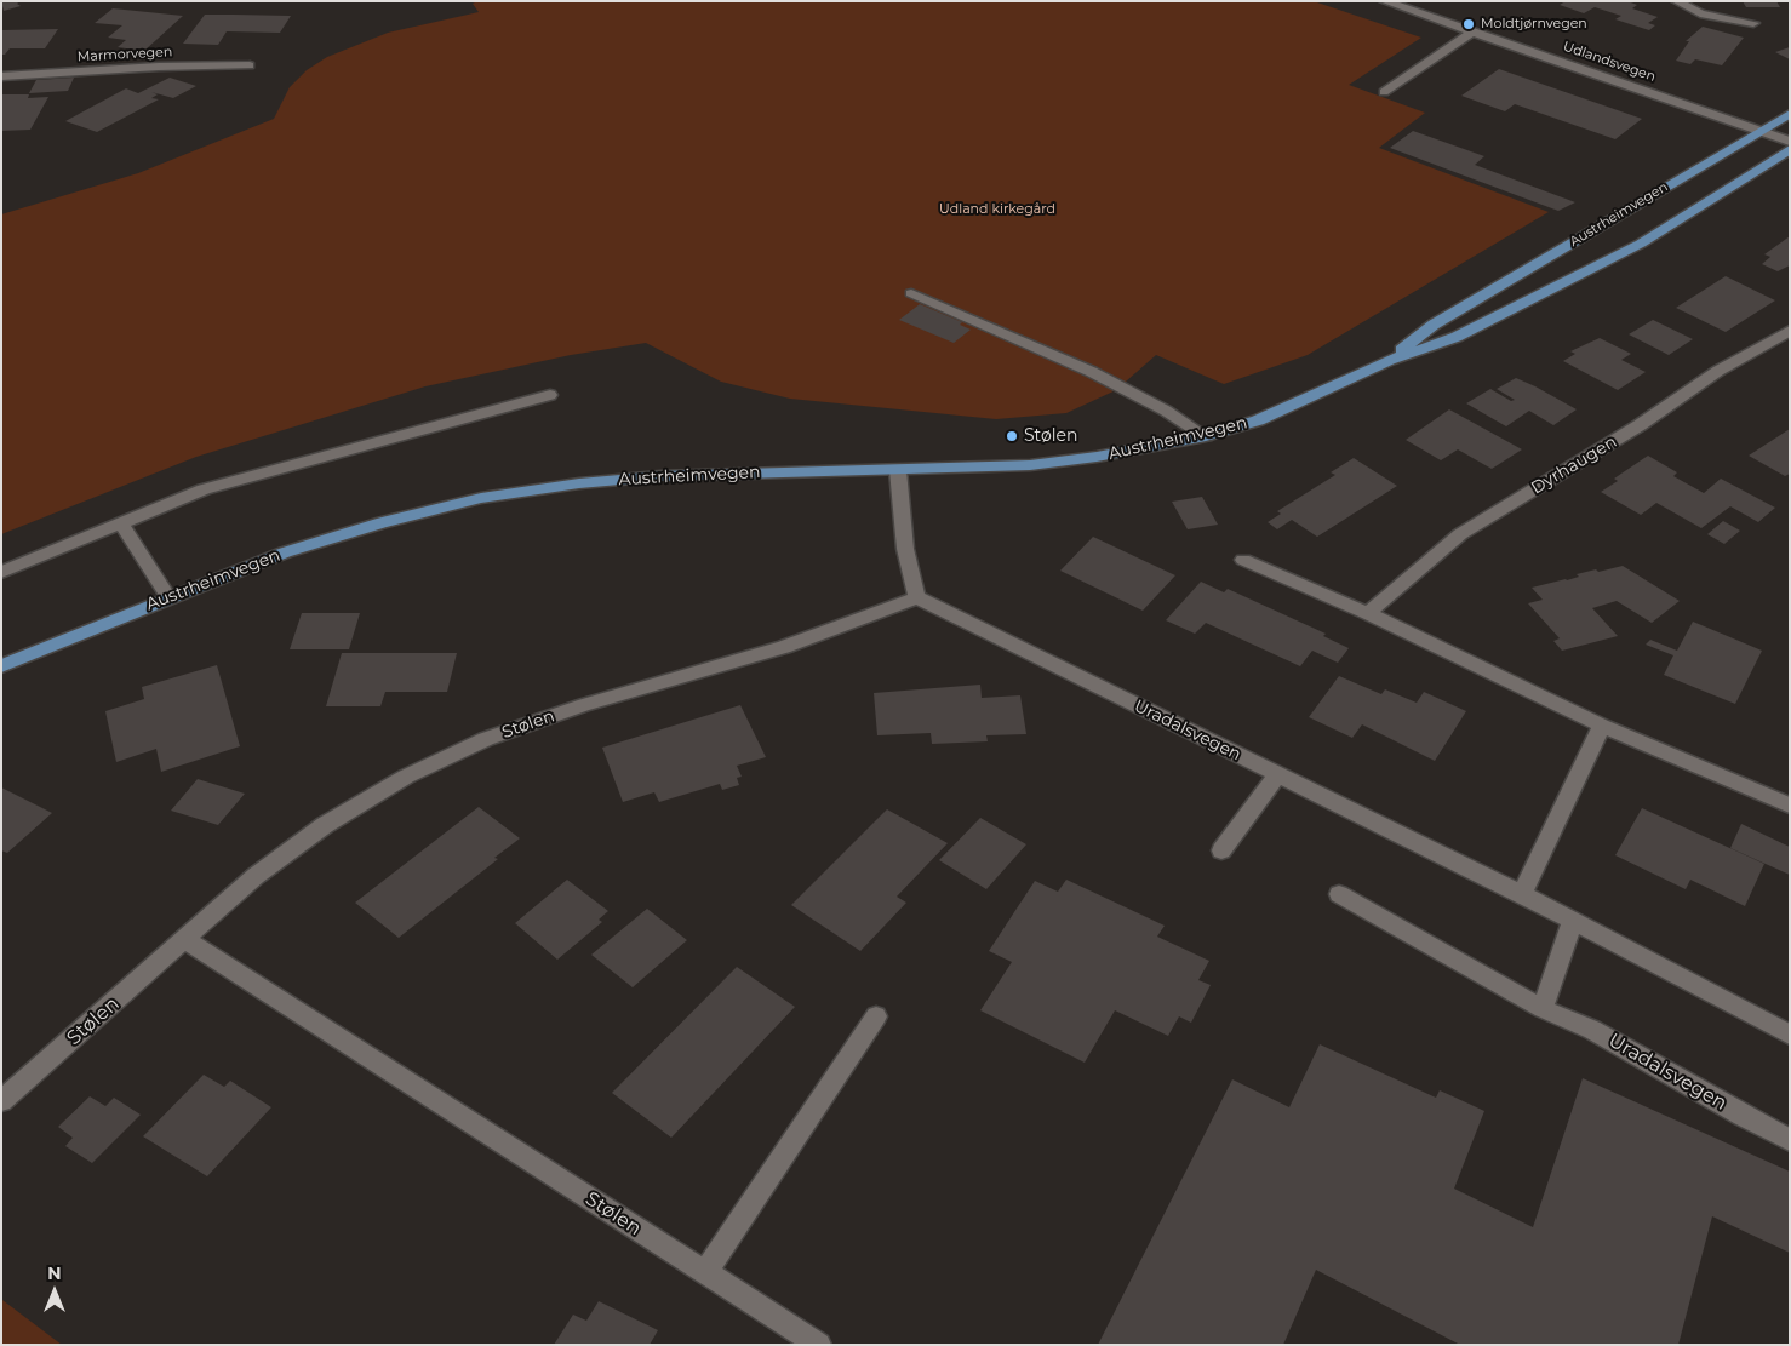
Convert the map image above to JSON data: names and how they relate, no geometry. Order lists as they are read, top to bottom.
{
  "streets": {
    "main road": ["Austrheimvegen"],
    "street": [
      "Marmorvegen",
      "Udlandsvegen",
      "Dyrhaugen",
      "Stølen",
      "Uradalsvegen"
    ]
  },
  "crossings": [
    ["Udlandsvegen", "Austrheimvegen"],
    ["Stølen", "Uradalsvegen"]
  ],
  "parks": ["Udland kirkegård"],
  "places": ["Moldtjørnvegen", "Stølen"],
  "north": "top"
}
